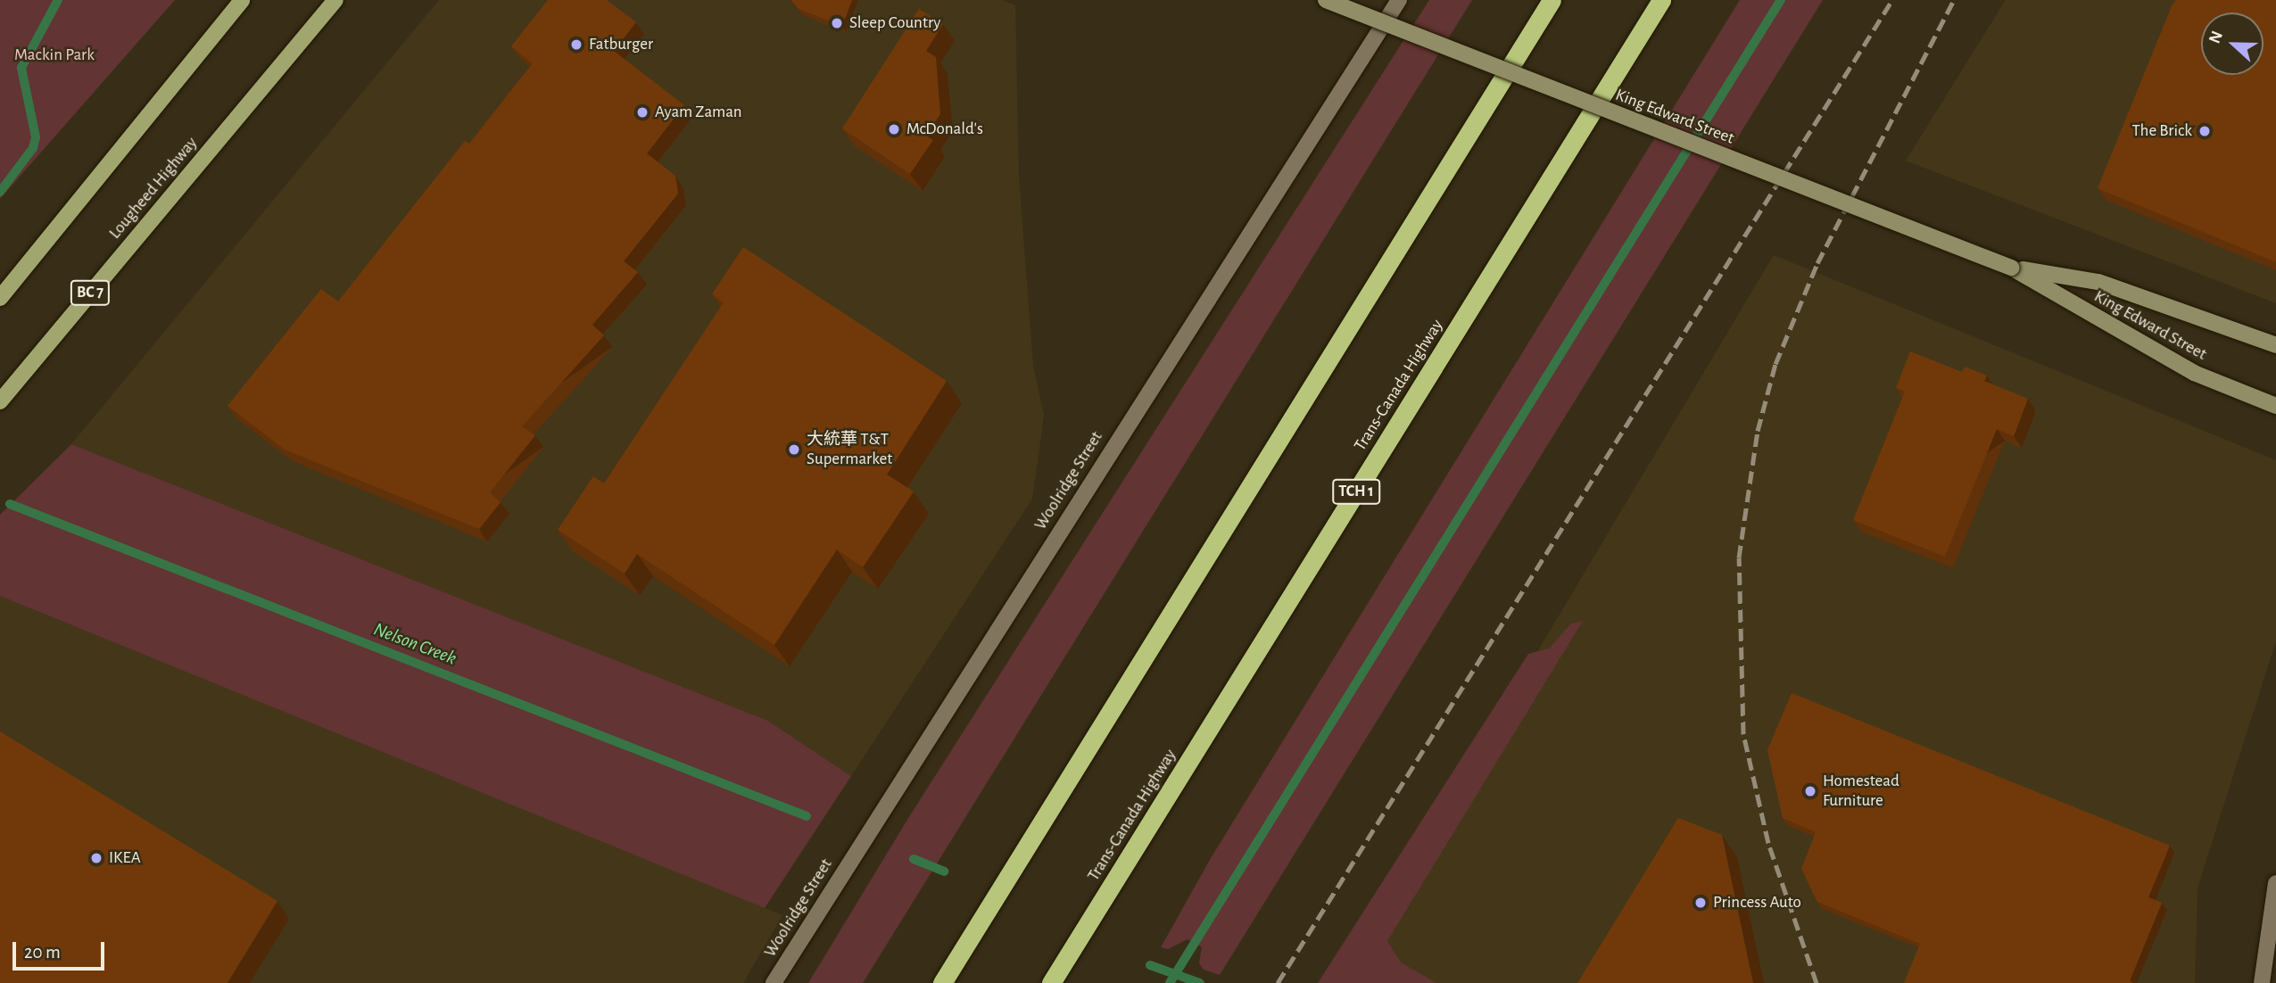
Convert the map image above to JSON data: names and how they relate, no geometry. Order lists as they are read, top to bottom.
{
  "streets": {
    "highway": ["Trans-Canada Highway", "TCH 1"],
    "main road": ["King Edward Street", "Lougheed Highway", "BC 7"],
    "street": ["Woolridge Street"]
  },
  "water": ["Nelson Creek"],
  "parks": ["Mackin Park"],
  "places": [
    "Sleep Country",
    "Fatburger",
    "Ayam Zaman",
    "McDonald's",
    "The Brick",
    "大統華 T&T Supermarket",
    "Homestead Furniture",
    "IKEA",
    "Princess Auto"
  ],
  "scale_bar": "20 m",
  "north": "left"
}
